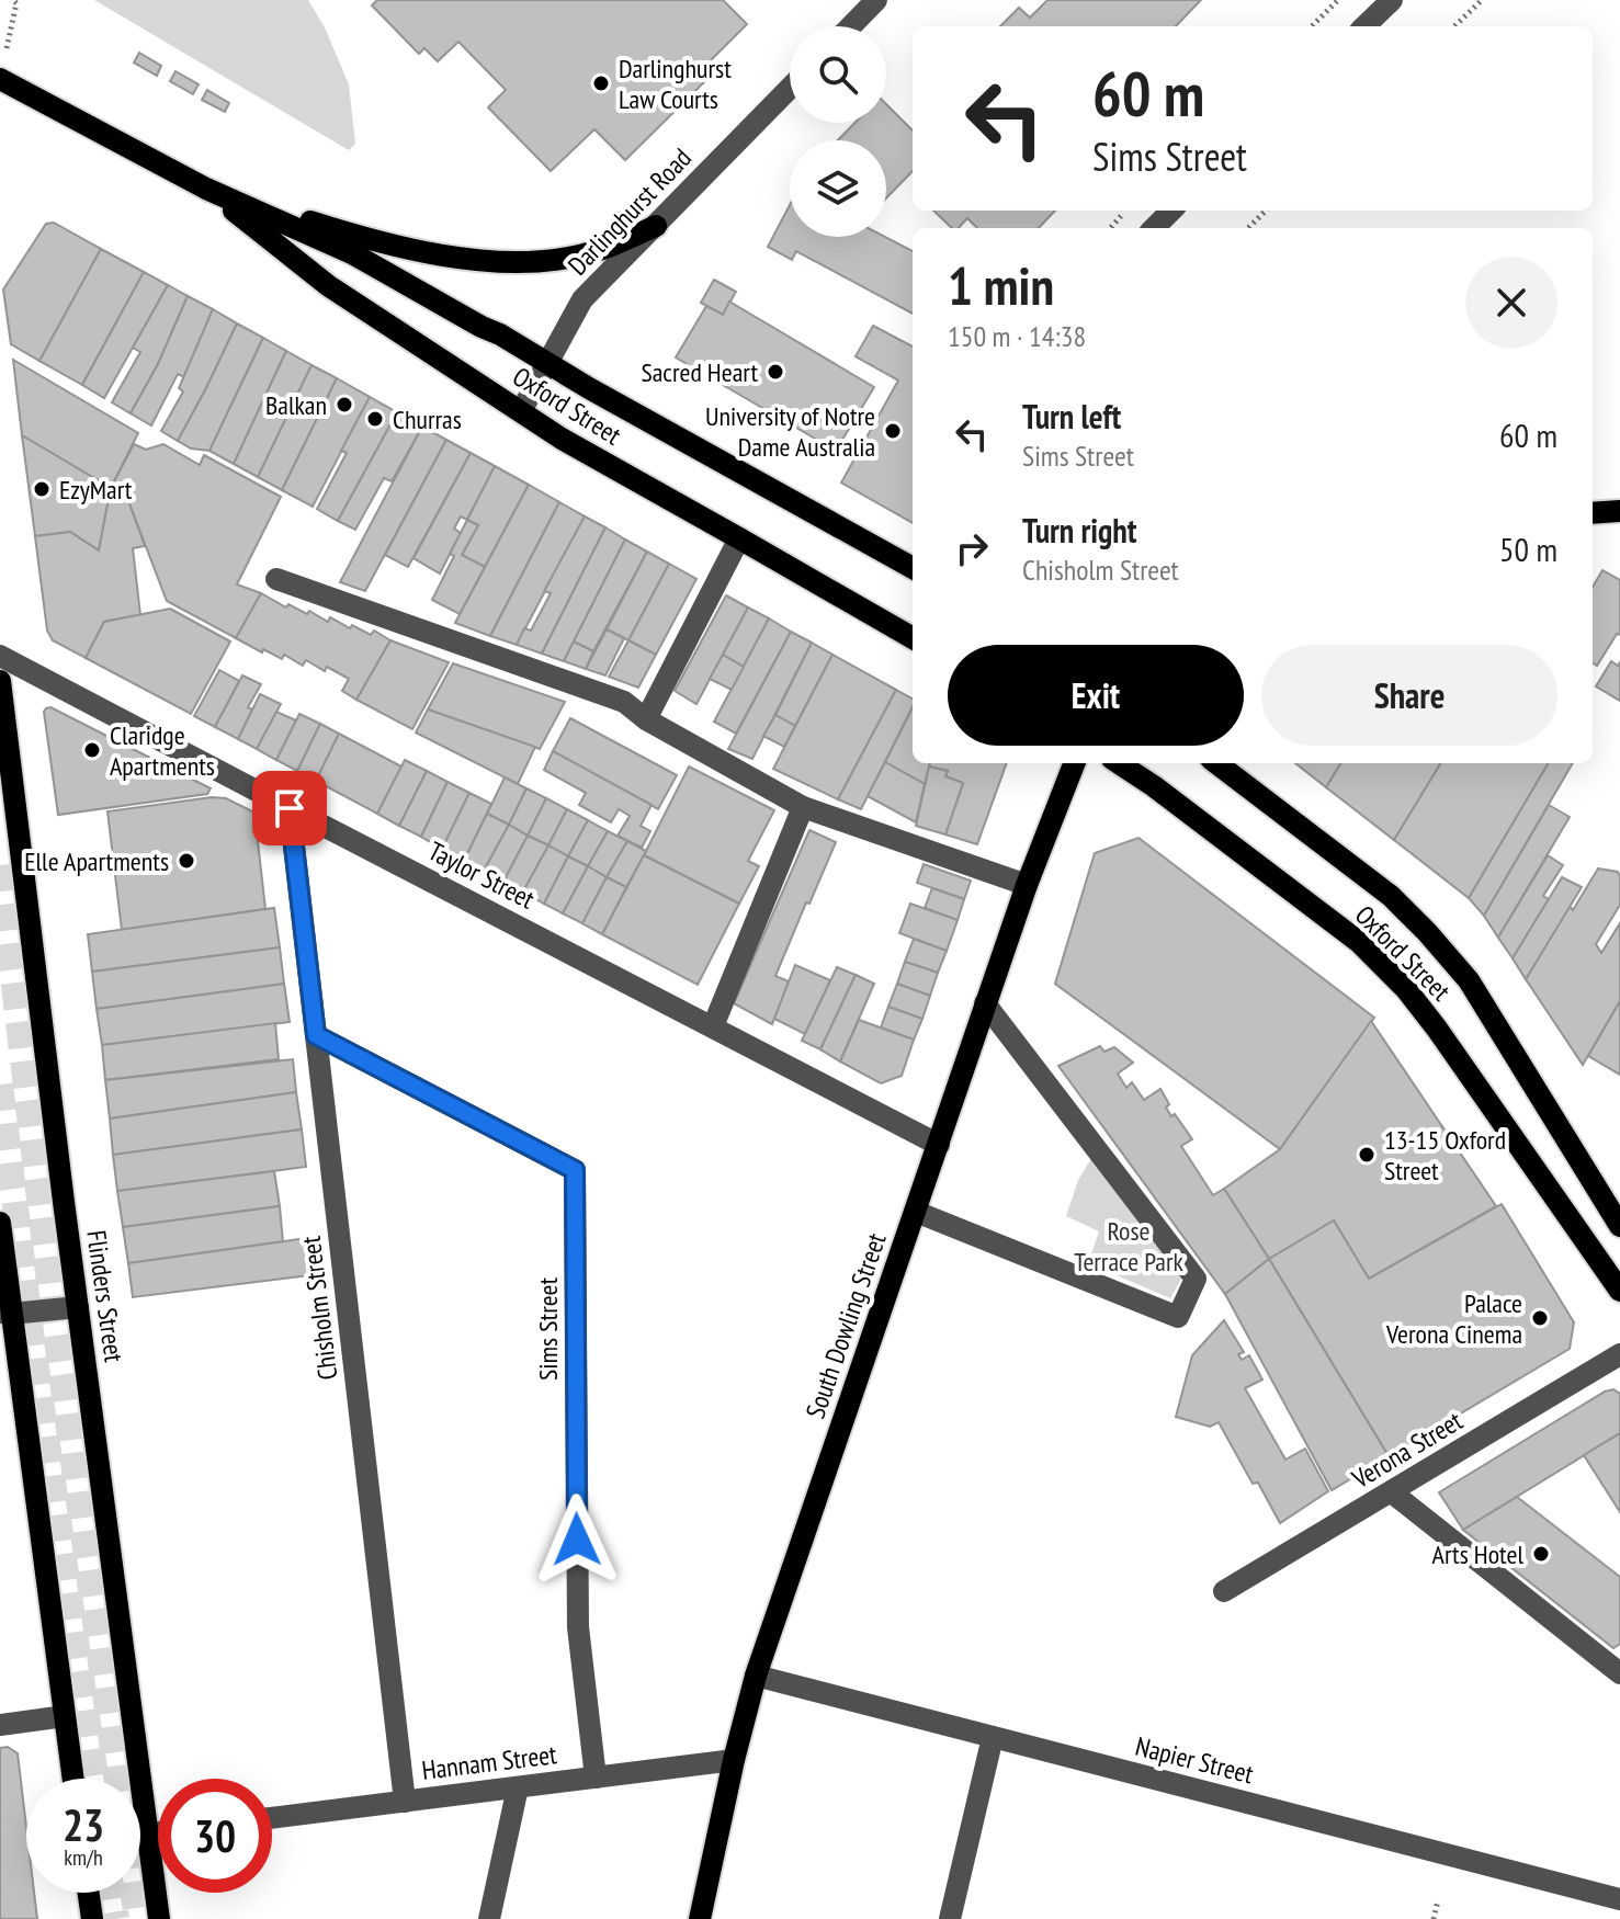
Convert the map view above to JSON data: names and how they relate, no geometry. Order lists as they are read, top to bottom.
{
  "streets": {
    "main road": ["Oxford Street", "Flinders Street", "South Dowling Street"],
    "street": [
      "Darlinghurst Road",
      "Taylor Street",
      "Chisholm Street",
      "Sims Street",
      "Verona Street",
      "Napier Street",
      "Hannam Street"
    ]
  },
  "crossings": [
    ["Darlinghurst Road", "Oxford Street"],
    ["Taylor Street", "Chisholm Street"],
    ["Taylor Street", "South Dowling Street"],
    ["Chisholm Street", "Sims Street"],
    ["Chisholm Street", "Hannam Street"],
    ["South Dowling Street", "Napier Street"],
    ["South Dowling Street", "Hannam Street"],
    ["Sims Street", "Hannam Street"]
  ],
  "parks": ["Rose Terrace Park"],
  "places": [
    "Darlinghurst Law Courts",
    "Sacred Heart",
    "Balkan",
    "Churras",
    "University of Notre Dame Australia",
    "EzyMart",
    "Claridge Apartments",
    "Elle Apartments",
    "13-15 Oxford Street",
    "Palace Verona Cinema",
    "Arts Hotel"
  ],
  "page": {
    "turn": ["60 m", "Sims Street"],
    "heading": ["1 min", "150 m · 14:38"],
    "list": [
      {
        "name": "Turn left",
        "note": "Sims Street",
        "value": "60 m"
      },
      {
        "name": "Turn right",
        "note": "Chisholm Street",
        "value": "50 m"
      }
    ],
    "buttons": ["Exit", "Share"],
    "speed": "23 km/h",
    "limit": "30"
  }
}
